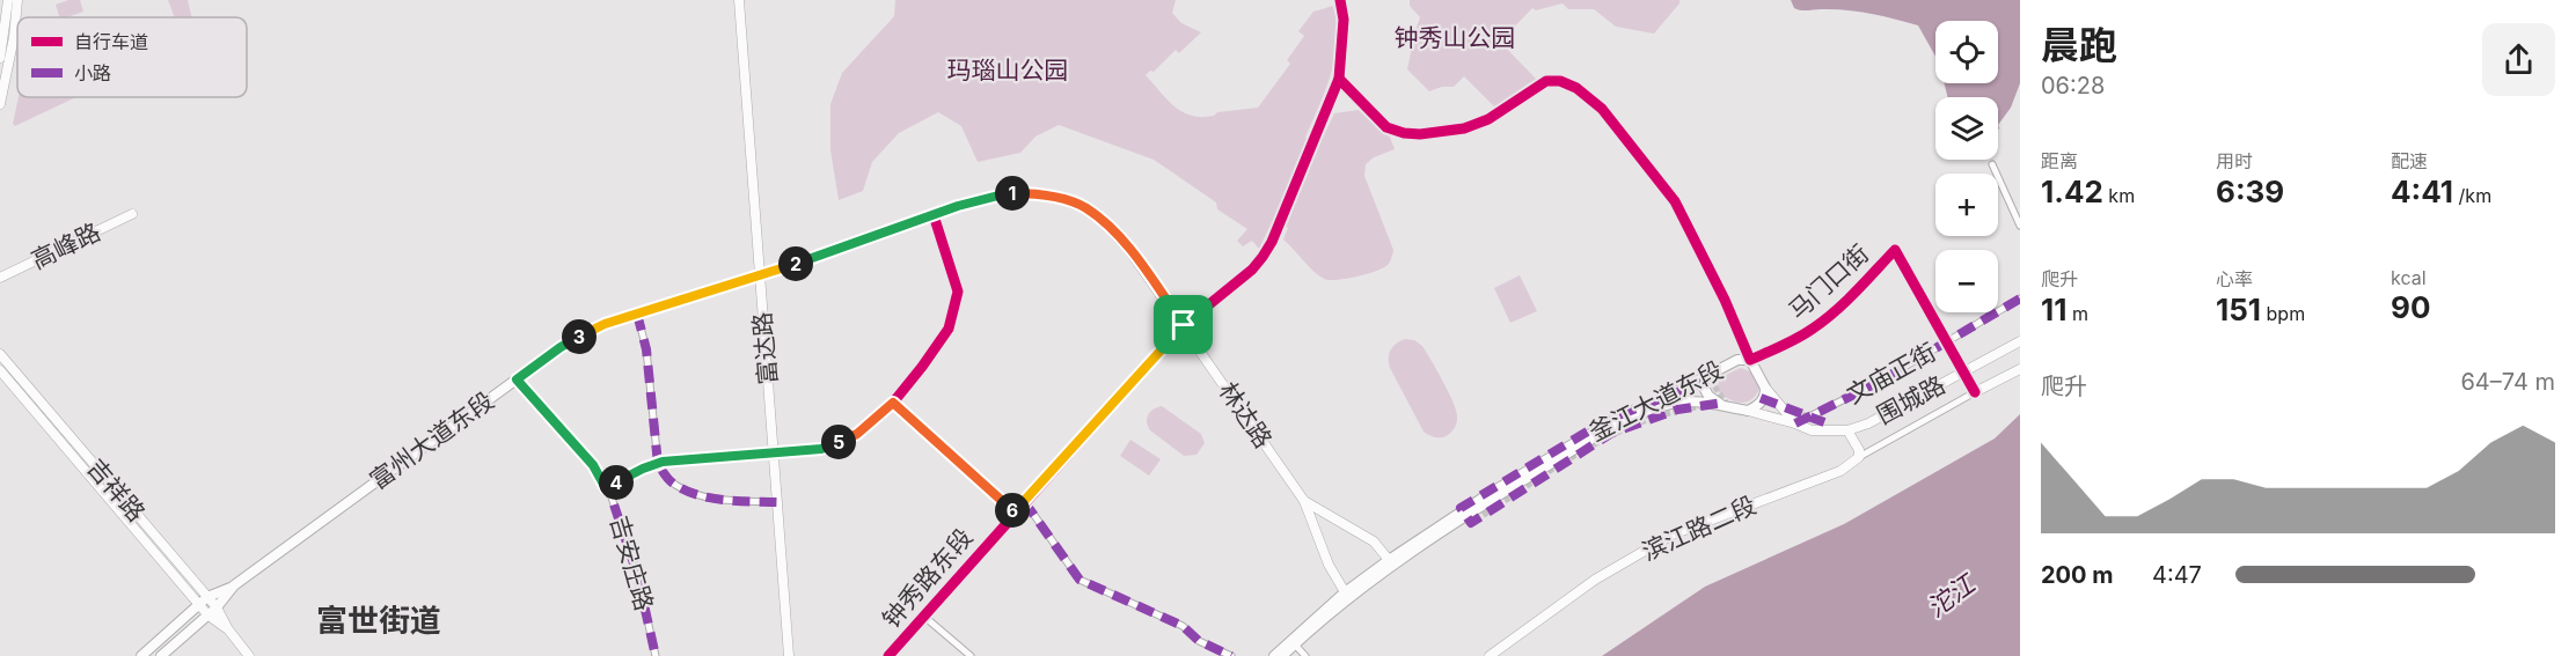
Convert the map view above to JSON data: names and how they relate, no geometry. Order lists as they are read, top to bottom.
{
  "streets": {
    "main road": [
      "高峰路",
      "富达路",
      "围城路",
      "釜江大道东段",
      "林达路",
      "富州大道东段",
      "吉祥路",
      "滨江路二段",
      "钟秀路东段"
    ],
    "street": ["马门口街", "文庙正街", "吉安庄路"]
  },
  "crossings": [
    ["马门口街", "文庙正街"],
    ["马门口街", "围城路"],
    ["马门口街", "釜江大道东段"],
    ["富达路", "林达路"],
    ["富达路", "富州大道东段"],
    ["文庙正街", "围城路"],
    ["围城路", "釜江大道东段"],
    ["林达路", "富州大道东段"],
    ["林达路", "钟秀路东段"],
    ["富州大道东段", "吉安庄路"]
  ],
  "districts": ["富世街道"],
  "water": ["沱江"],
  "parks": ["钟秀山公园", "玛瑙山公园"],
  "legend": ["自行车道", "小路"],
  "page": {
    "heading": ["晨跑", "06:28"],
    "map_buttons": ["+", "−"],
    "stats": [
      ["距离", "1.42 km"],
      ["用时", "6:39"],
      ["配速", "4:41 /km"],
      ["爬升", "11 m"],
      ["心率", "151 bpm"],
      ["kcal", "90"]
    ],
    "pins": [
      "1",
      "2",
      "3",
      "5",
      "4",
      "6"
    ],
    "chart": ["爬升", "64–74 m"],
    "list": [
      {
        "name": "200 m",
        "note": "4:47"
      }
    ]
  }
}
